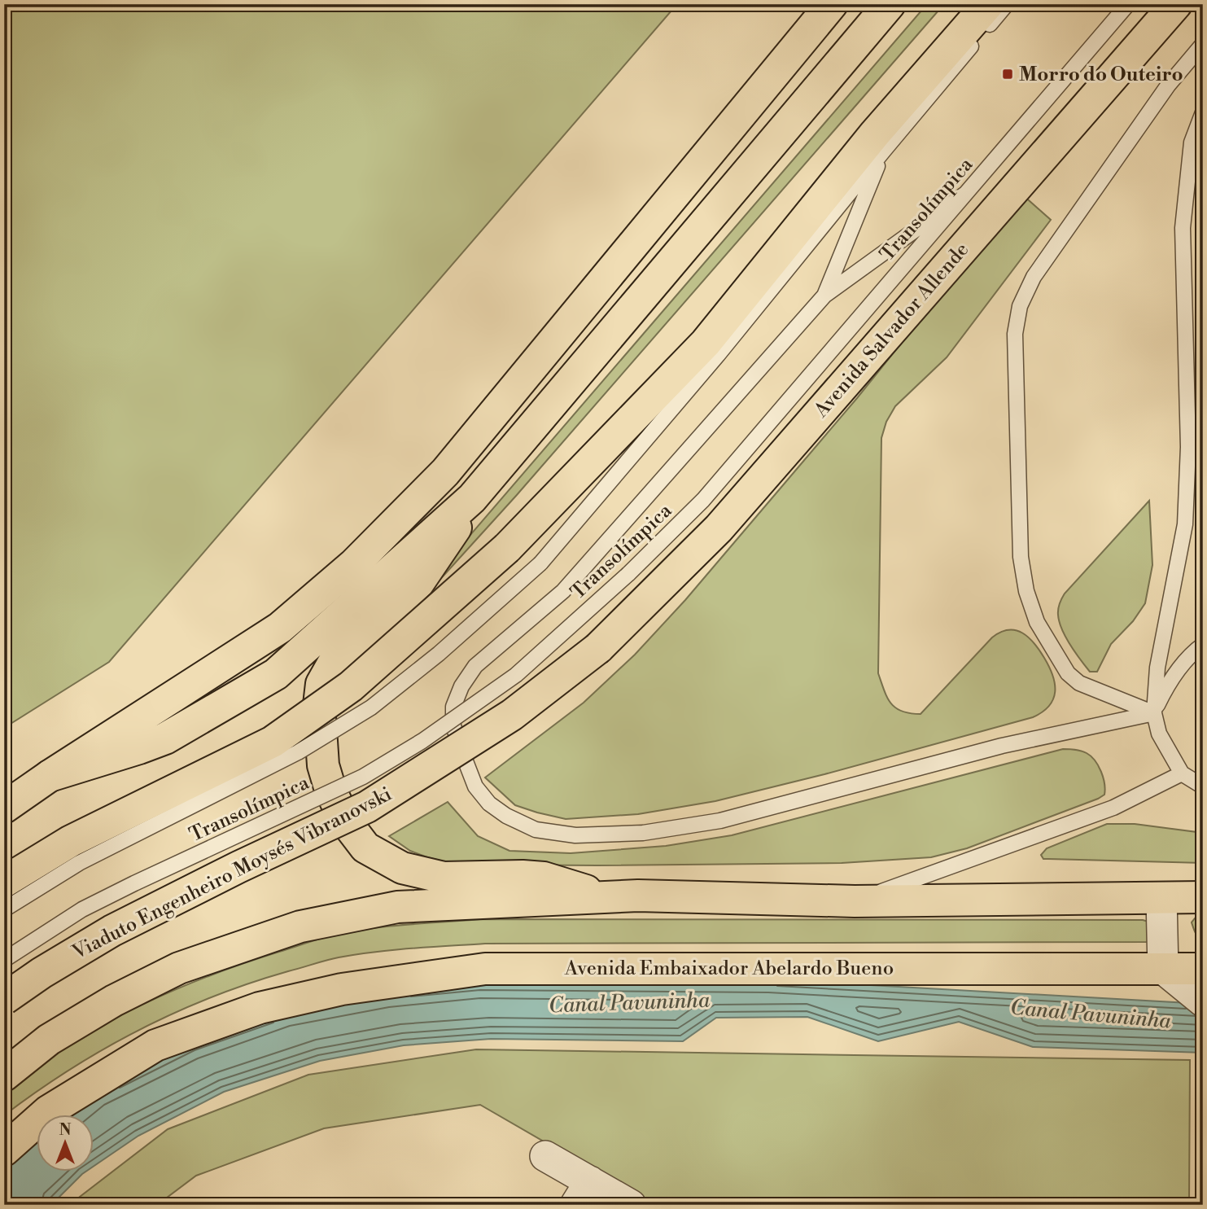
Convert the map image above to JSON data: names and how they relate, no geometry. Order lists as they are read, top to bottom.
{
  "streets": {
    "main road": ["Avenida Salvador Allende", "Viaduto Engenheiro Moysés Vibranovski", "Avenida Embaixador Abelardo Bueno"],
    "lane": ["Transolímpica"]
  },
  "crossings": [
    ["Avenida Salvador Allende", "Viaduto Engenheiro Moysés Vibranovski"]
  ],
  "water": ["Canal Pavuninha"],
  "places": {
    "transit": ["Morro do Outeiro"]
  },
  "north": "top"
}
